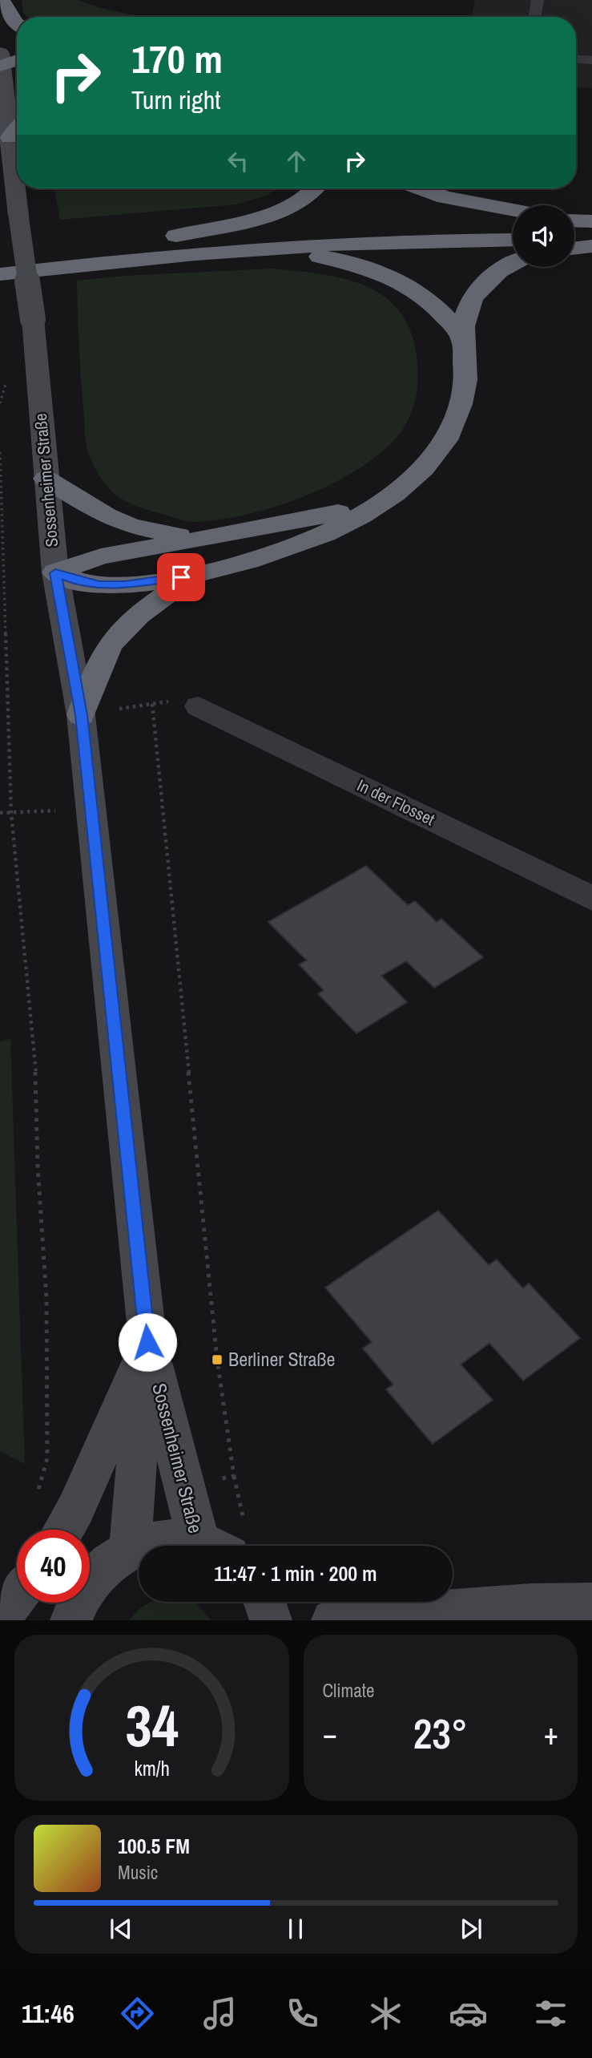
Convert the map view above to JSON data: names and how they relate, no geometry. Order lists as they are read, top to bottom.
{
  "streets": {
    "street": ["Sossenheimer Straße", "In der Flosset"]
  },
  "places": {
    "transit": ["Berliner Straße"]
  },
  "page": {
    "turn": ["170 m", "Turn right"],
    "limit": "40",
    "trip": "11:47 · 1 min · 200 m",
    "tile": "Climate",
    "heat": ["−", "23°", "+"],
    "song": ["100.5 FM", "Music"],
    "tabs": "11:46",
    "gauge": ["34", "km/h"]
  }
}
